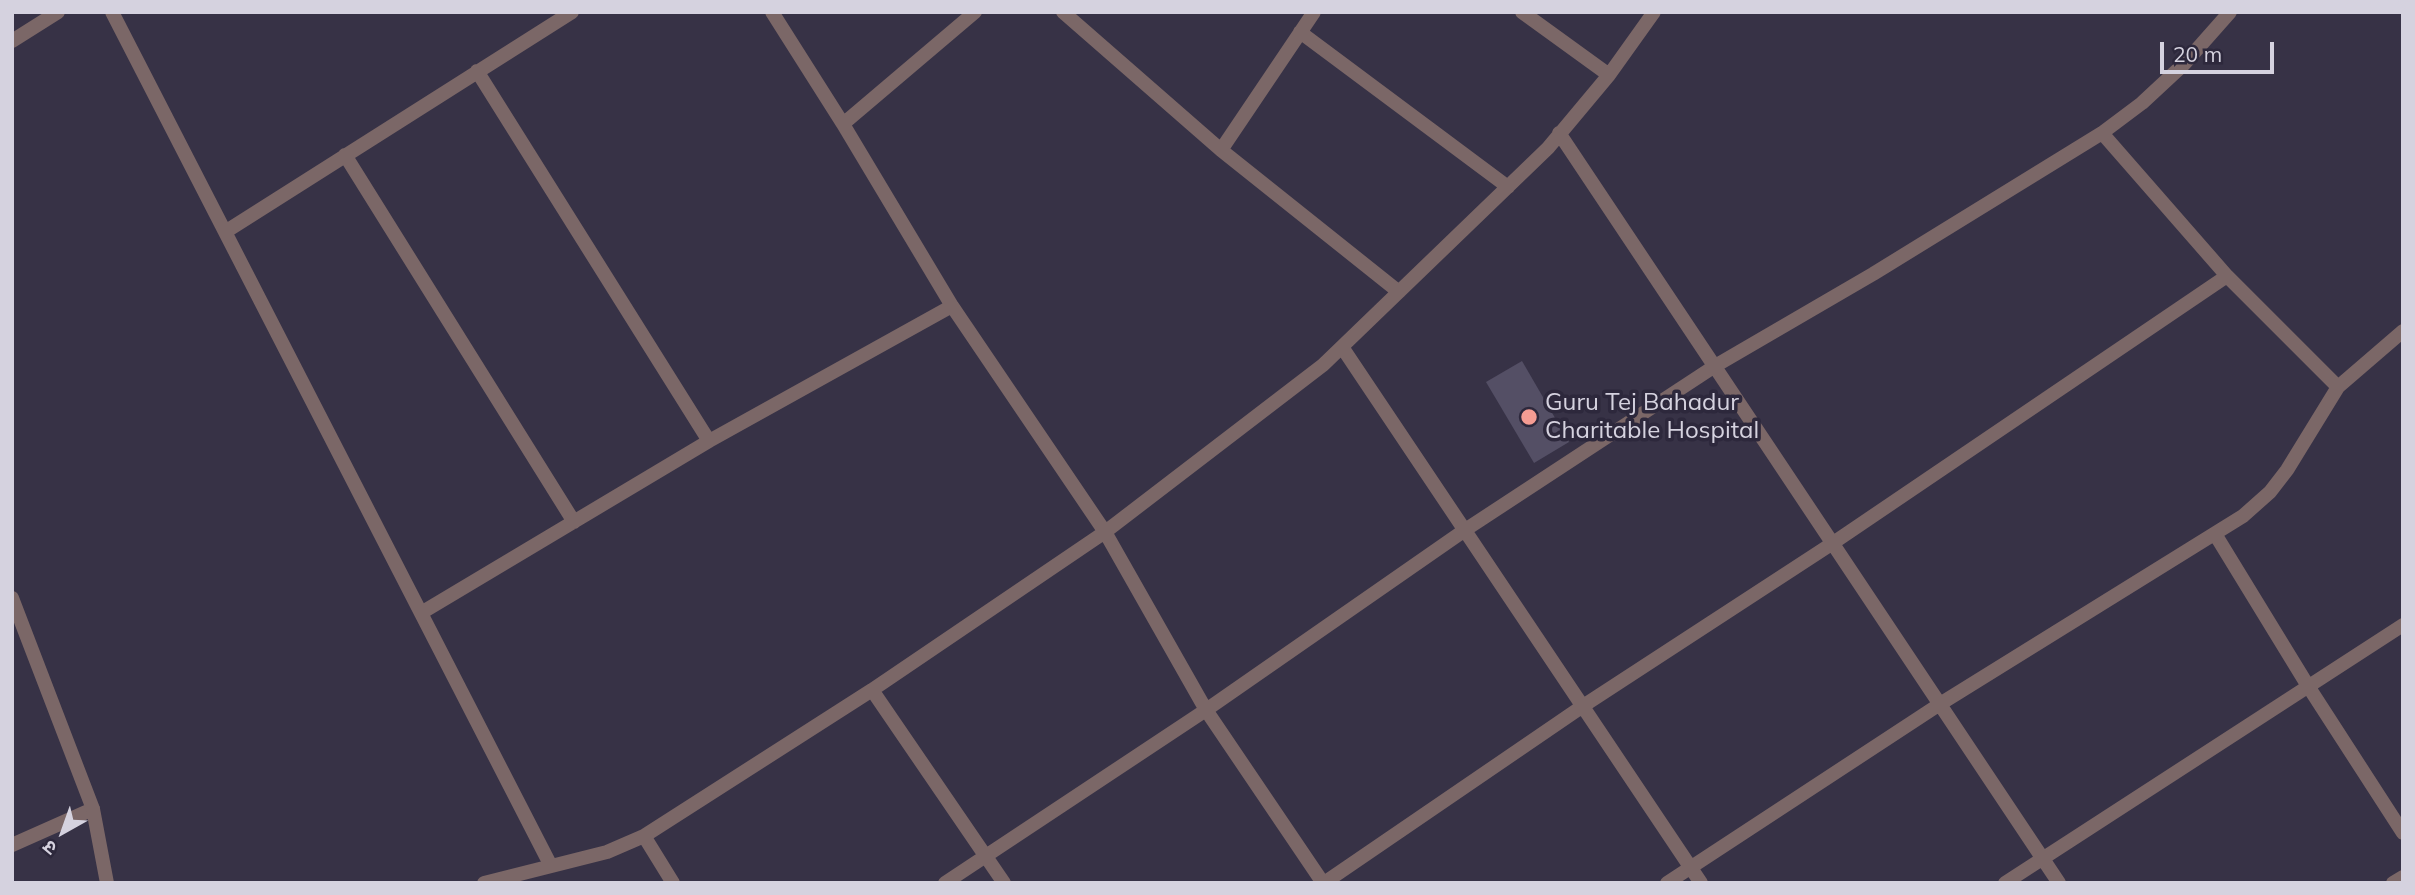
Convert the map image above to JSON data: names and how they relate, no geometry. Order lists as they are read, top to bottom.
{
  "places": ["Guru Tej Bahadur Charitable Hospital"],
  "scale_bar": "20 m",
  "north": "bottom left"
}
